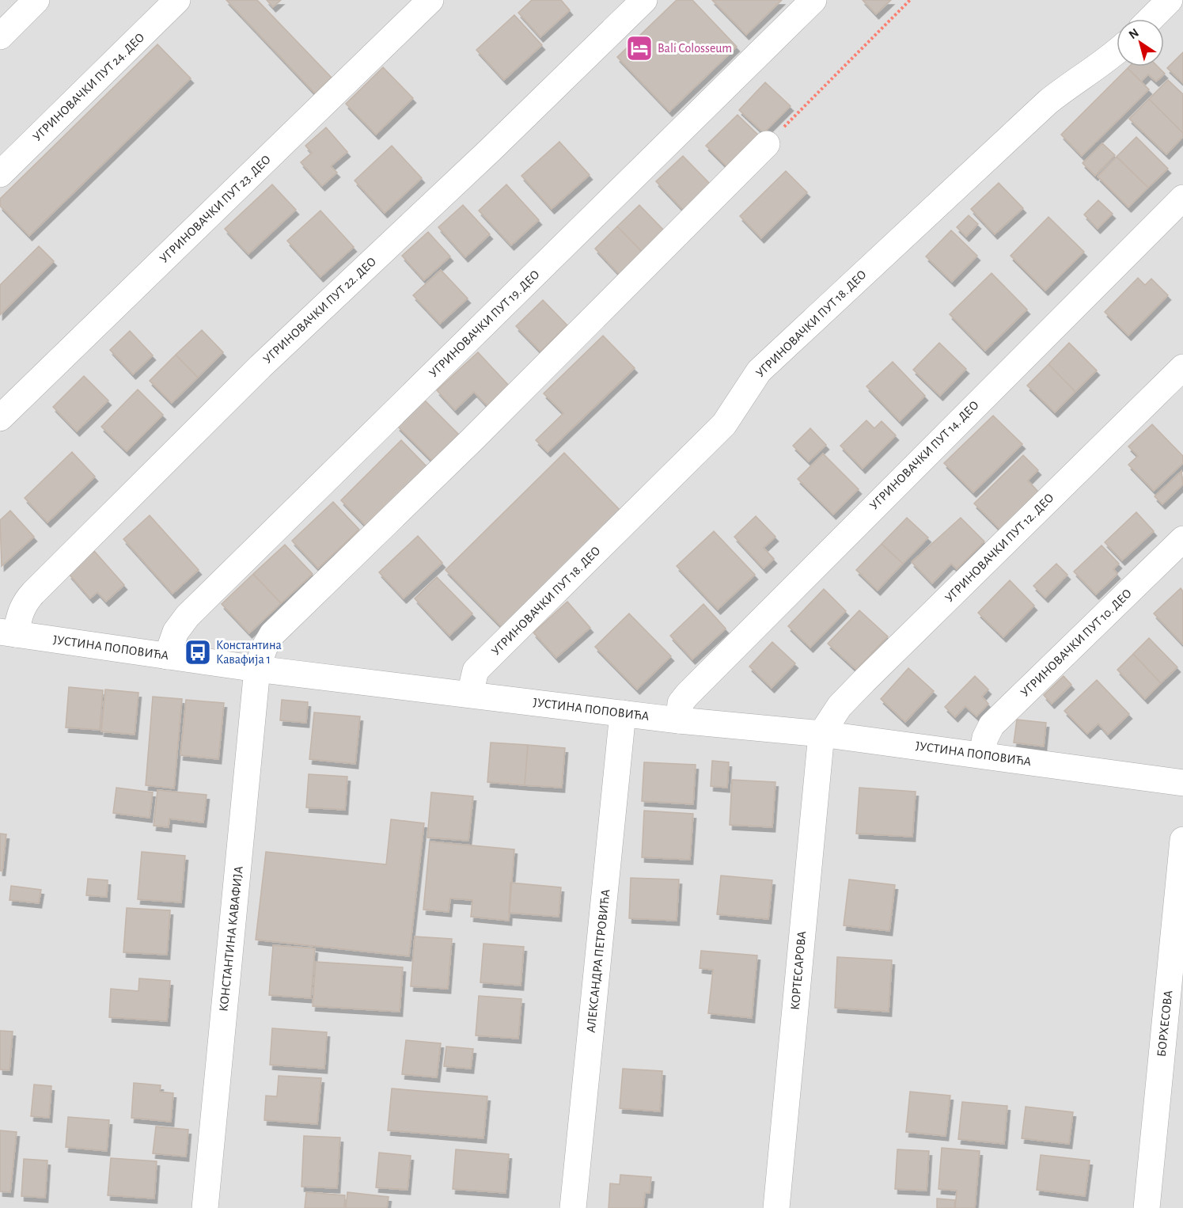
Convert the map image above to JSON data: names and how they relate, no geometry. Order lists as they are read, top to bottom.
{
  "streets": {
    "street": [
      "УГРИНОВАЧКИ ПУТ 24. ДЕО",
      "УГРИНОВАЧКИ ПУТ 23. ДЕО",
      "УГРИНОВАЧКИ ПУТ 22. ДЕО",
      "УГРИНОВАЧКИ ПУТ 19. ДЕО",
      "УГРИНОВАЧКИ ПУТ 18. ДЕО",
      "УГРИНОВАЧКИ ПУТ 14. ДЕО",
      "УГРИНОВАЧКИ ПУТ 12. ДЕО",
      "УГРИНОВАЧКИ ПУТ 10. ДЕО",
      "ЈУСТИНА ПОПОВИЋА",
      "КОНСТАНТИНА КАВАФИЈА",
      "АЛЕКСАНДРА ПЕТРОВИЋА",
      "КОРТЕСАРОВА",
      "БОРХЕСОВА"
    ]
  },
  "crossings": [
    ["УГРИНОВАЧКИ ПУТ 22. ДЕО", "ЈУСТИНА ПОПОВИЋА"],
    ["УГРИНОВАЧКИ ПУТ 19. ДЕО", "ЈУСТИНА ПОПОВИЋА"],
    ["УГРИНОВАЧКИ ПУТ 18. ДЕО", "ЈУСТИНА ПОПОВИЋА"],
    ["УГРИНОВАЧКИ ПУТ 14. ДЕО", "ЈУСТИНА ПОПОВИЋА"],
    ["УГРИНОВАЧКИ ПУТ 12. ДЕО", "ЈУСТИНА ПОПОВИЋА"],
    ["УГРИНОВАЧКИ ПУТ 12. ДЕО", "КОРТЕСАРОВА"],
    ["УГРИНОВАЧКИ ПУТ 10. ДЕО", "ЈУСТИНА ПОПОВИЋА"],
    ["ЈУСТИНА ПОПОВИЋА", "КОНСТАНТИНА КАВАФИЈА"],
    ["ЈУСТИНА ПОПОВИЋА", "АЛЕКСАНДРА ПЕТРОВИЋА"],
    ["ЈУСТИНА ПОПОВИЋА", "КОРТЕСАРОВА"]
  ],
  "places": {
    "hotel": ["Bali Colosseum"],
    "bus stop": ["Константина Кавафија 1"]
  },
  "north": "top left"
}
